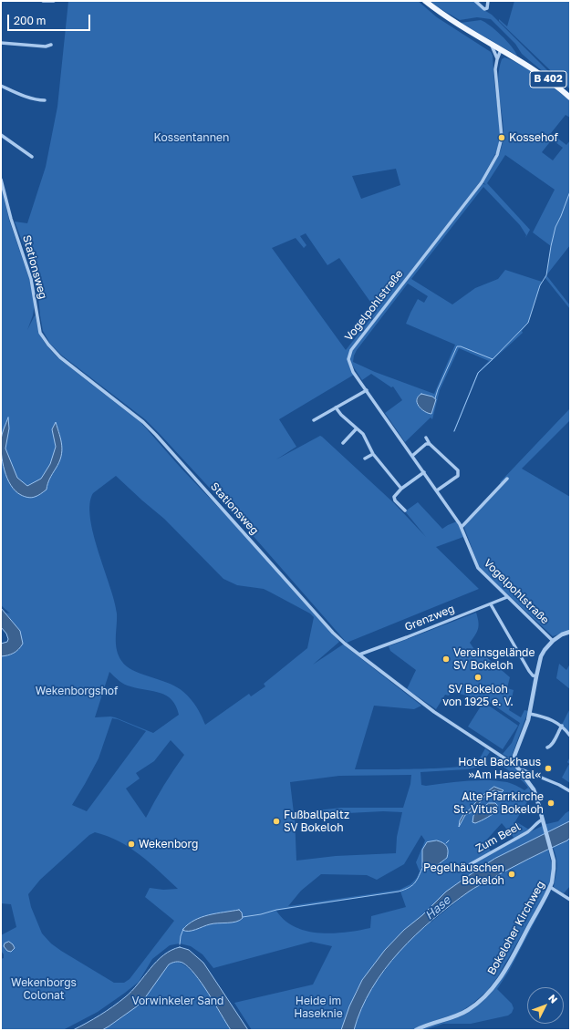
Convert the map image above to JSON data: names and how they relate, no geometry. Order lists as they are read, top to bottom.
{
  "streets": {
    "main road": ["B 402"],
    "street": [
      "Stationsweg",
      "Vogelpohlstraße",
      "Grenzweg",
      "Zum Beel",
      "Bokeloher Kirchweg"
    ]
  },
  "crossings": [
    ["B 402", "Vogelpohlstraße"],
    ["Stationsweg", "Grenzweg"],
    ["Stationsweg", "Bokeloher Kirchweg"],
    ["Vogelpohlstraße", "Grenzweg"],
    ["Zum Beel", "Bokeloher Kirchweg"]
  ],
  "water": ["Hase"],
  "parks": [
    "Kossentannen",
    "Wekenborgshof",
    "Wekenborgs Colonat",
    "Vorwinkeler Sand",
    "Heide im Haseknie"
  ],
  "places": [
    "Kossehof",
    "Vereinsgelände SV Bokeloh",
    "SV Bokeloh von 1925 e. V.",
    "Hotel Backhaus »Am Hasetal«",
    "Alte Pfarrkirche St. Vitus Bokeloh",
    "Fußballpaltz SV Bokeloh",
    "Wekenborg",
    "Pegelhäuschen Bokeloh"
  ],
  "scale_bar": "200 m",
  "north": "top right"
}
